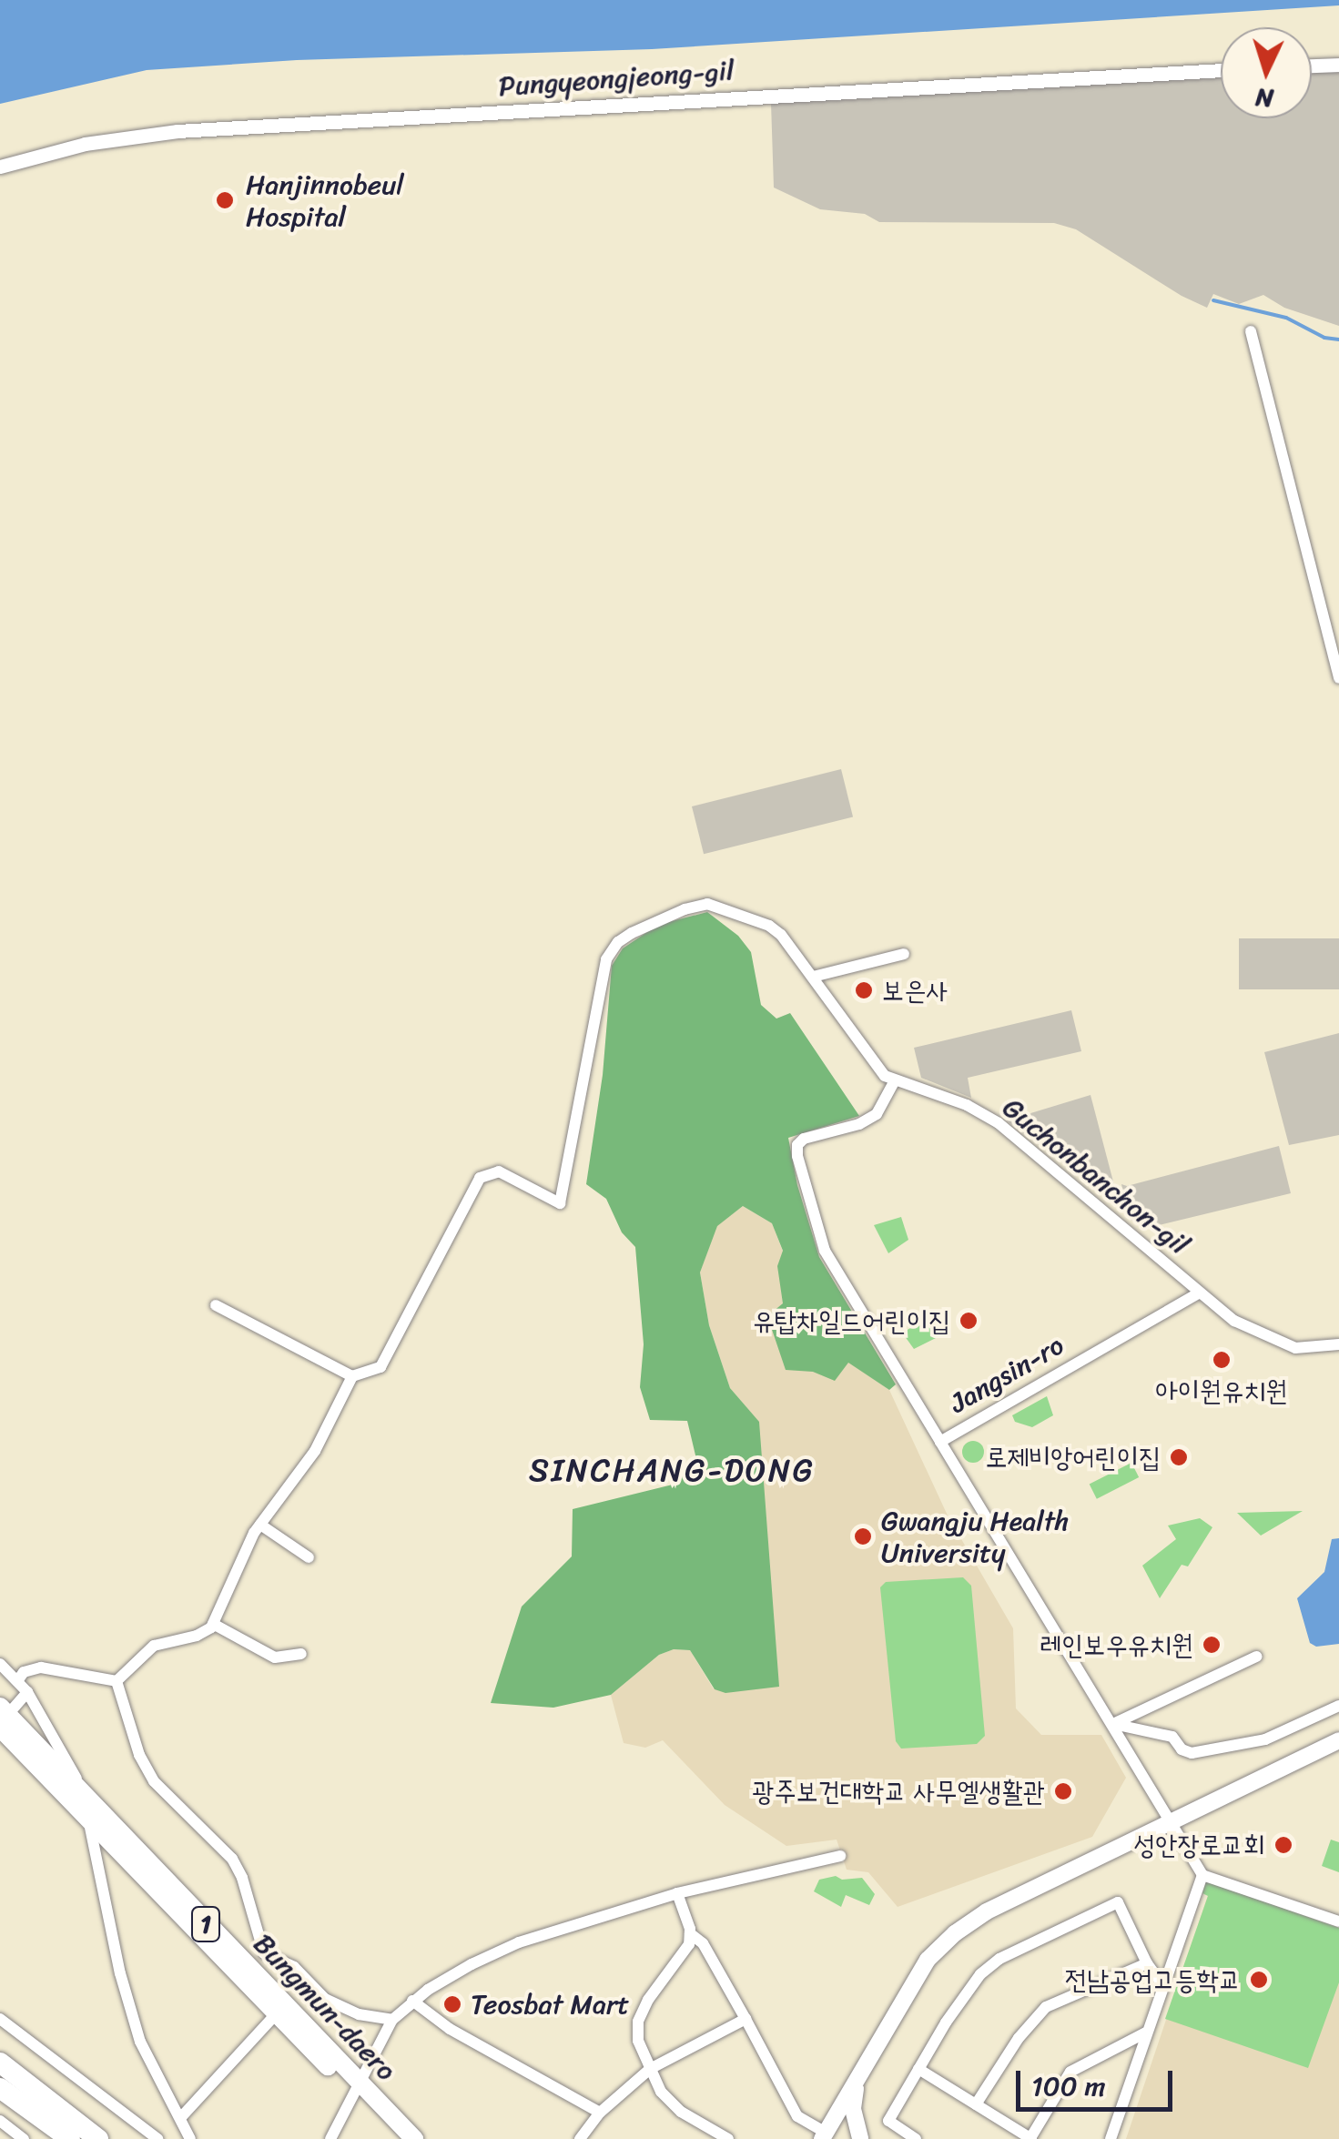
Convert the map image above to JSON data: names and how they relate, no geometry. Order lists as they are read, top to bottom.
{
  "streets": {
    "main road": ["1", "Bungmun-daero"],
    "street": ["Pungyeongjeong-gil", "Guchonbanchon-gil", "Jangsin-ro"]
  },
  "crossings": [
    ["Guchonbanchon-gil", "Jangsin-ro"]
  ],
  "districts": ["SINCHANG-DONG"],
  "places": [
    "Hanjinnobeul Hospital",
    "보은사",
    "유탑차일드어린이집",
    "아이원유치원",
    "로제비앙어린이집",
    "Gwangju Health University",
    "레인보우유치원",
    "광주보건대학교 사무엘생활관",
    "성안장로교회",
    "전남공업고등학교",
    "Teosbat Mart"
  ],
  "scale_bar": "100 m",
  "north": "bottom"
}
